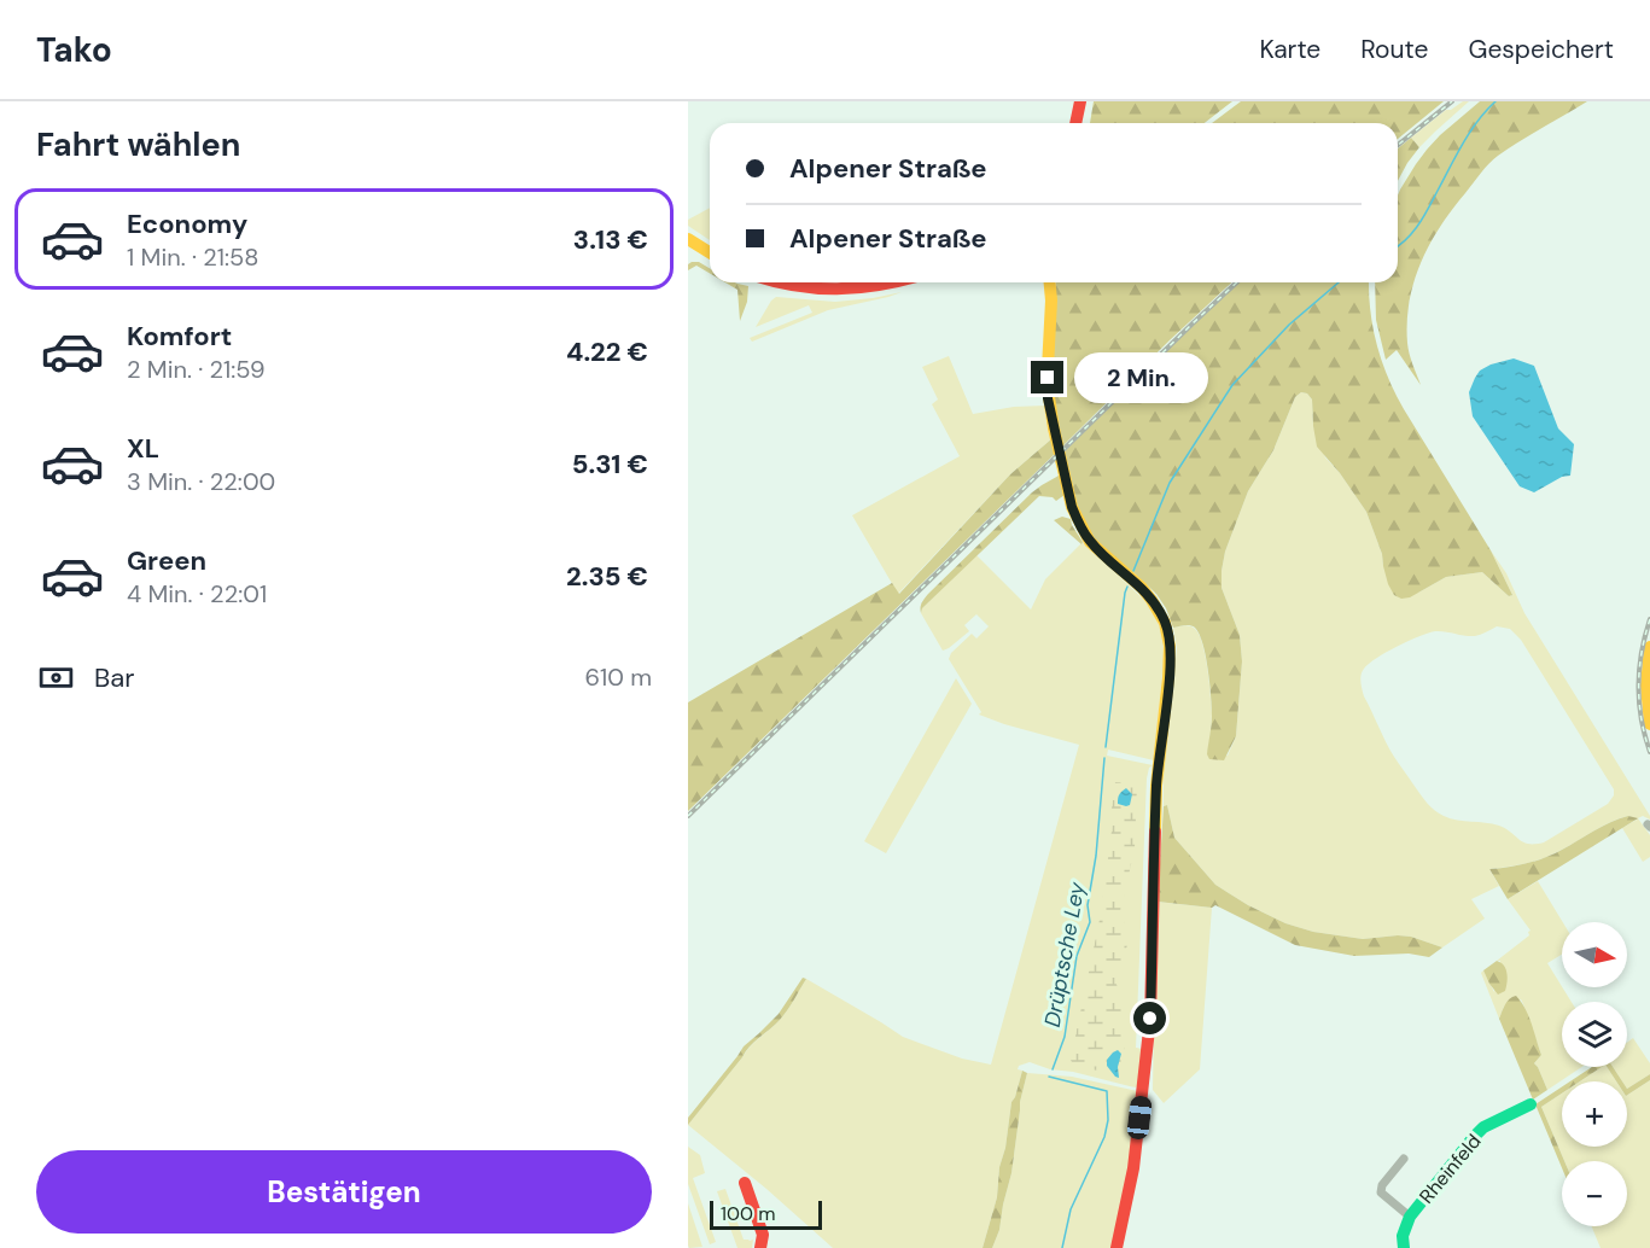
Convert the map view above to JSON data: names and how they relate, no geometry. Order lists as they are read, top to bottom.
{
  "streets": {
    "street": ["Rheinfeld"]
  },
  "water": ["Drüptsche Ley"],
  "scale_bar": "100 m",
  "north": "right",
  "page": {
    "header": "Tako",
    "nav": ["Karte", "Route", "Gespeichert"],
    "heading": "Fahrt wählen",
    "banner": ["Alpener Straße", "Alpener Straße"],
    "list": [
      {
        "name": "Economy",
        "note": "1 Min. · 21:58",
        "value": "3.13 €"
      },
      {
        "name": "Komfort",
        "note": "2 Min. · 21:59",
        "value": "4.22 €"
      },
      {
        "name": "XL",
        "note": "3 Min. · 22:00",
        "value": "5.31 €"
      },
      {
        "name": "Green",
        "note": "4 Min. · 22:01",
        "value": "2.35 €"
      }
    ],
    "bubble": "2 Min.",
    "pay": ["Bar", "610 m"],
    "map_buttons": ["+", "−"],
    "buttons": "Bestätigen",
    "scale": "100 m"
  }
}
